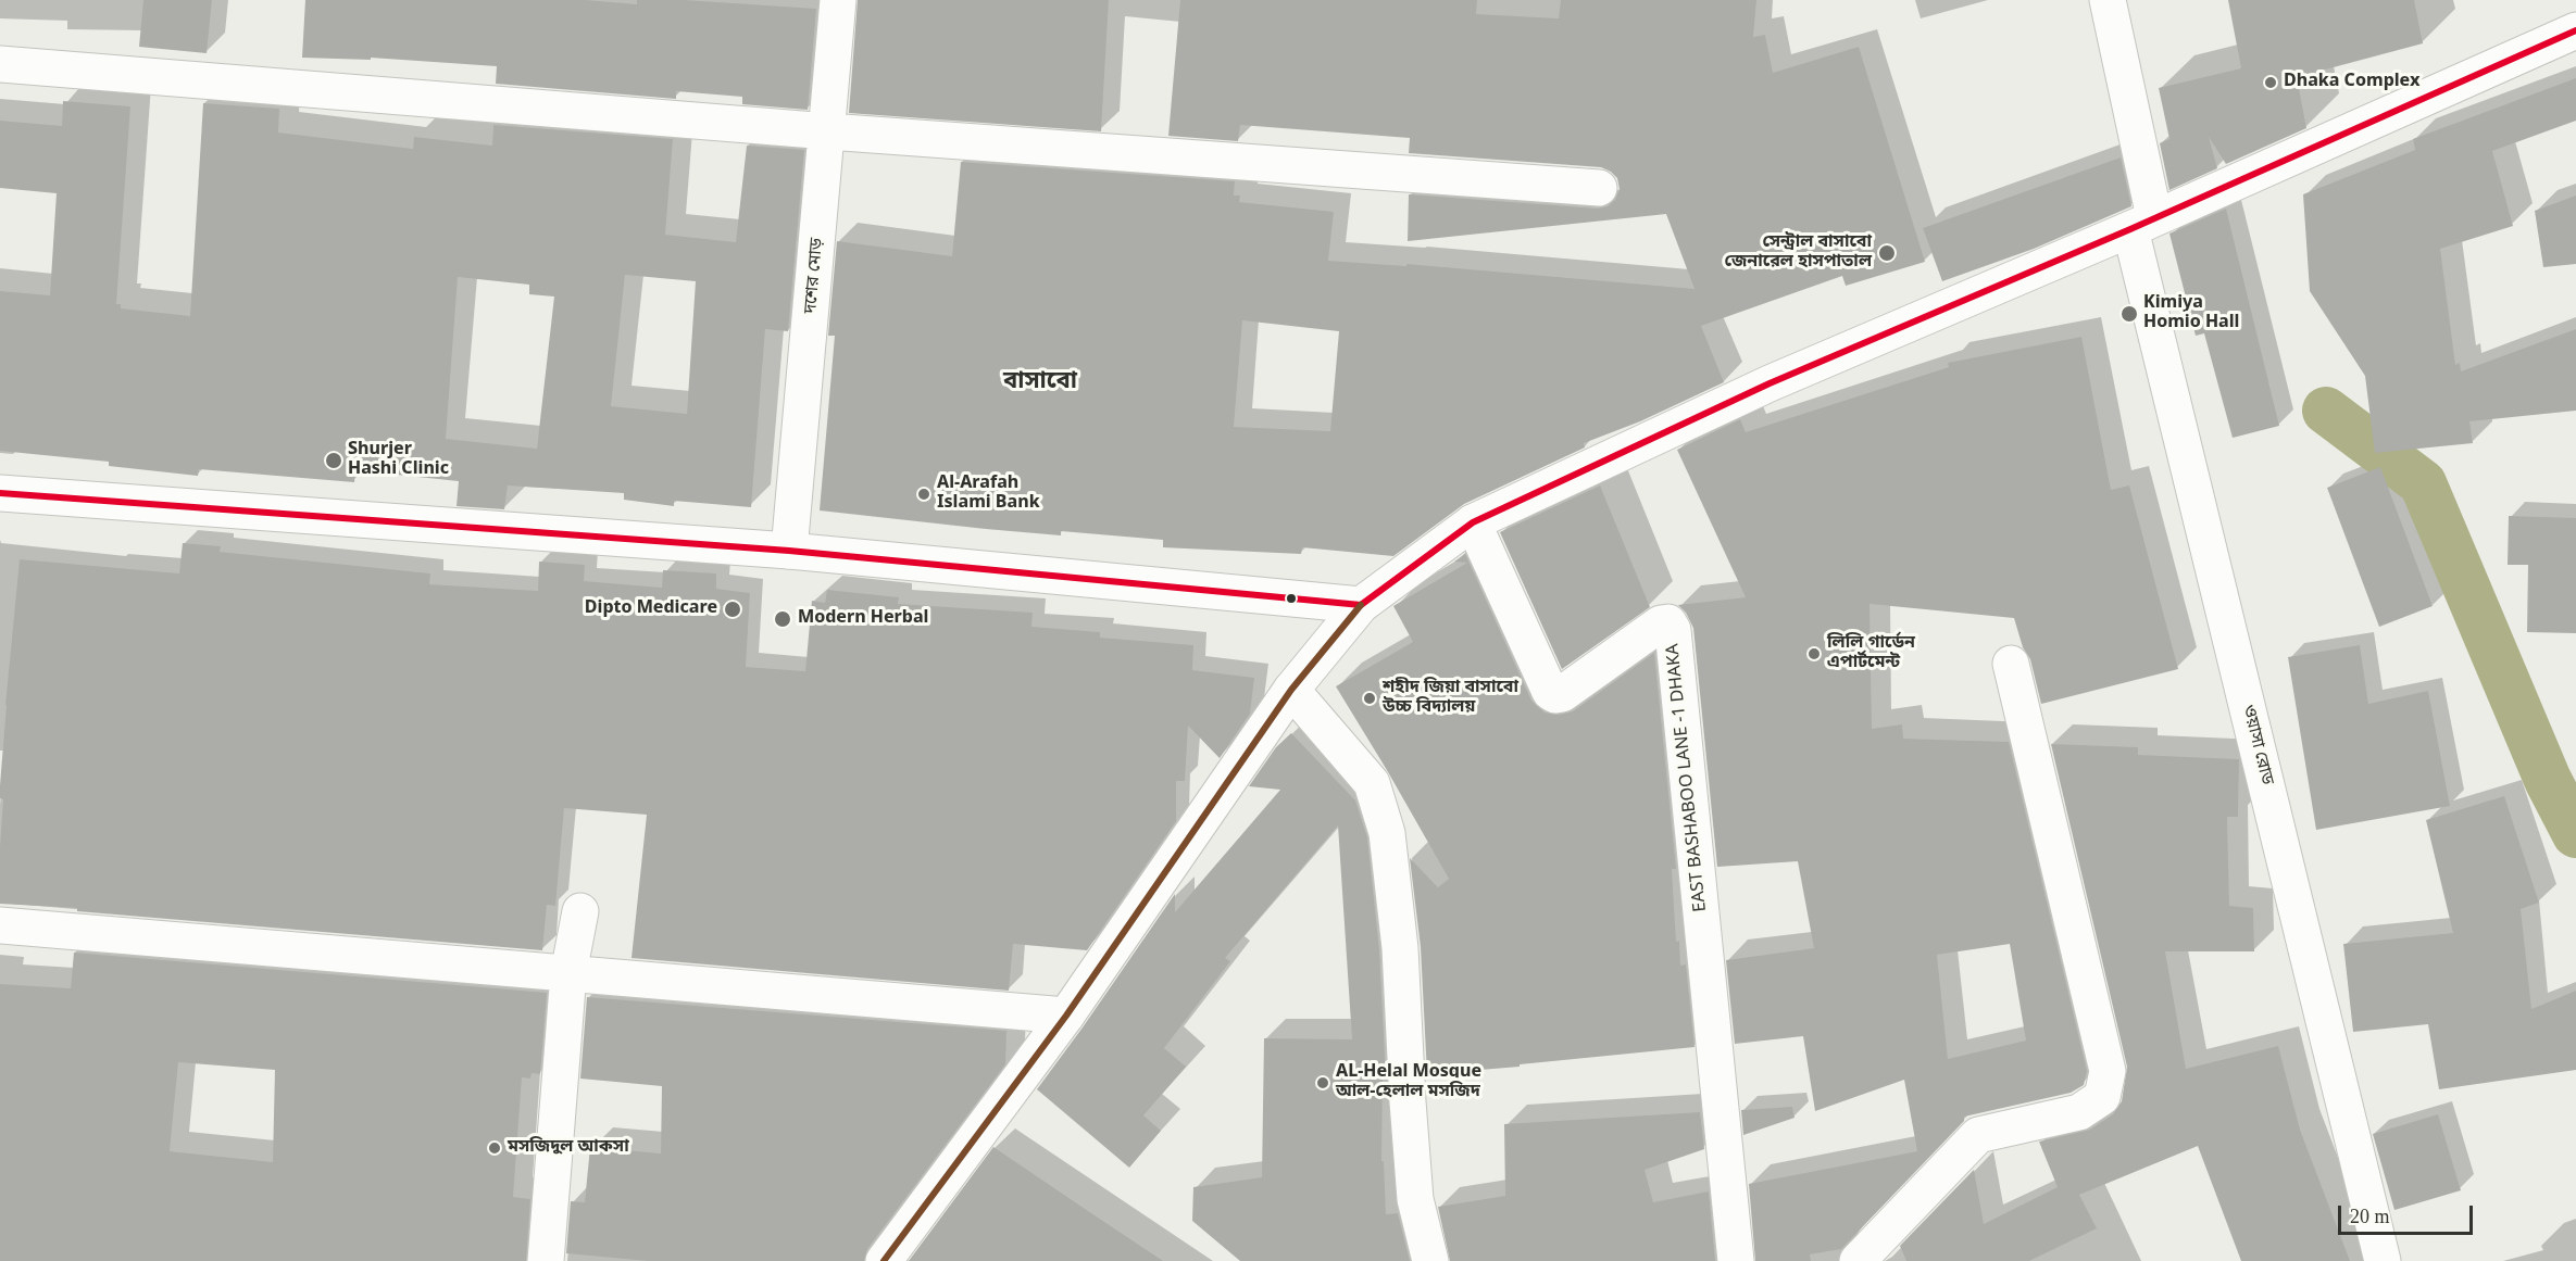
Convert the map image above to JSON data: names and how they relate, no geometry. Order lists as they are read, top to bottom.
{
  "streets": {
    "street": ["দশের মোড়", "ওয়াসা রোড", "EAST BASHABOO LANE -1 DHAKA"]
  },
  "districts": ["বাসাবো"],
  "places": [
    "Dhaka Complex",
    "সেন্ট্রাল বাসাবো জেনারেল হাসপাতাল",
    "Kimiya Homio Hall",
    "Shurjer Hashi Clinic",
    "Al-Arafah Islami Bank",
    "Dipto Medicare",
    "Modern Herbal",
    "লিলি গার্ডেন এপার্টমেন্ট",
    "শহীদ জিয়া বাসাবো উচ্চ বিদ্যালয়",
    "AL-Helal Mosque আল-হেলাল মসজিদ",
    "মসজিদুল আকসা"
  ],
  "scale_bar": "20 m"
}
